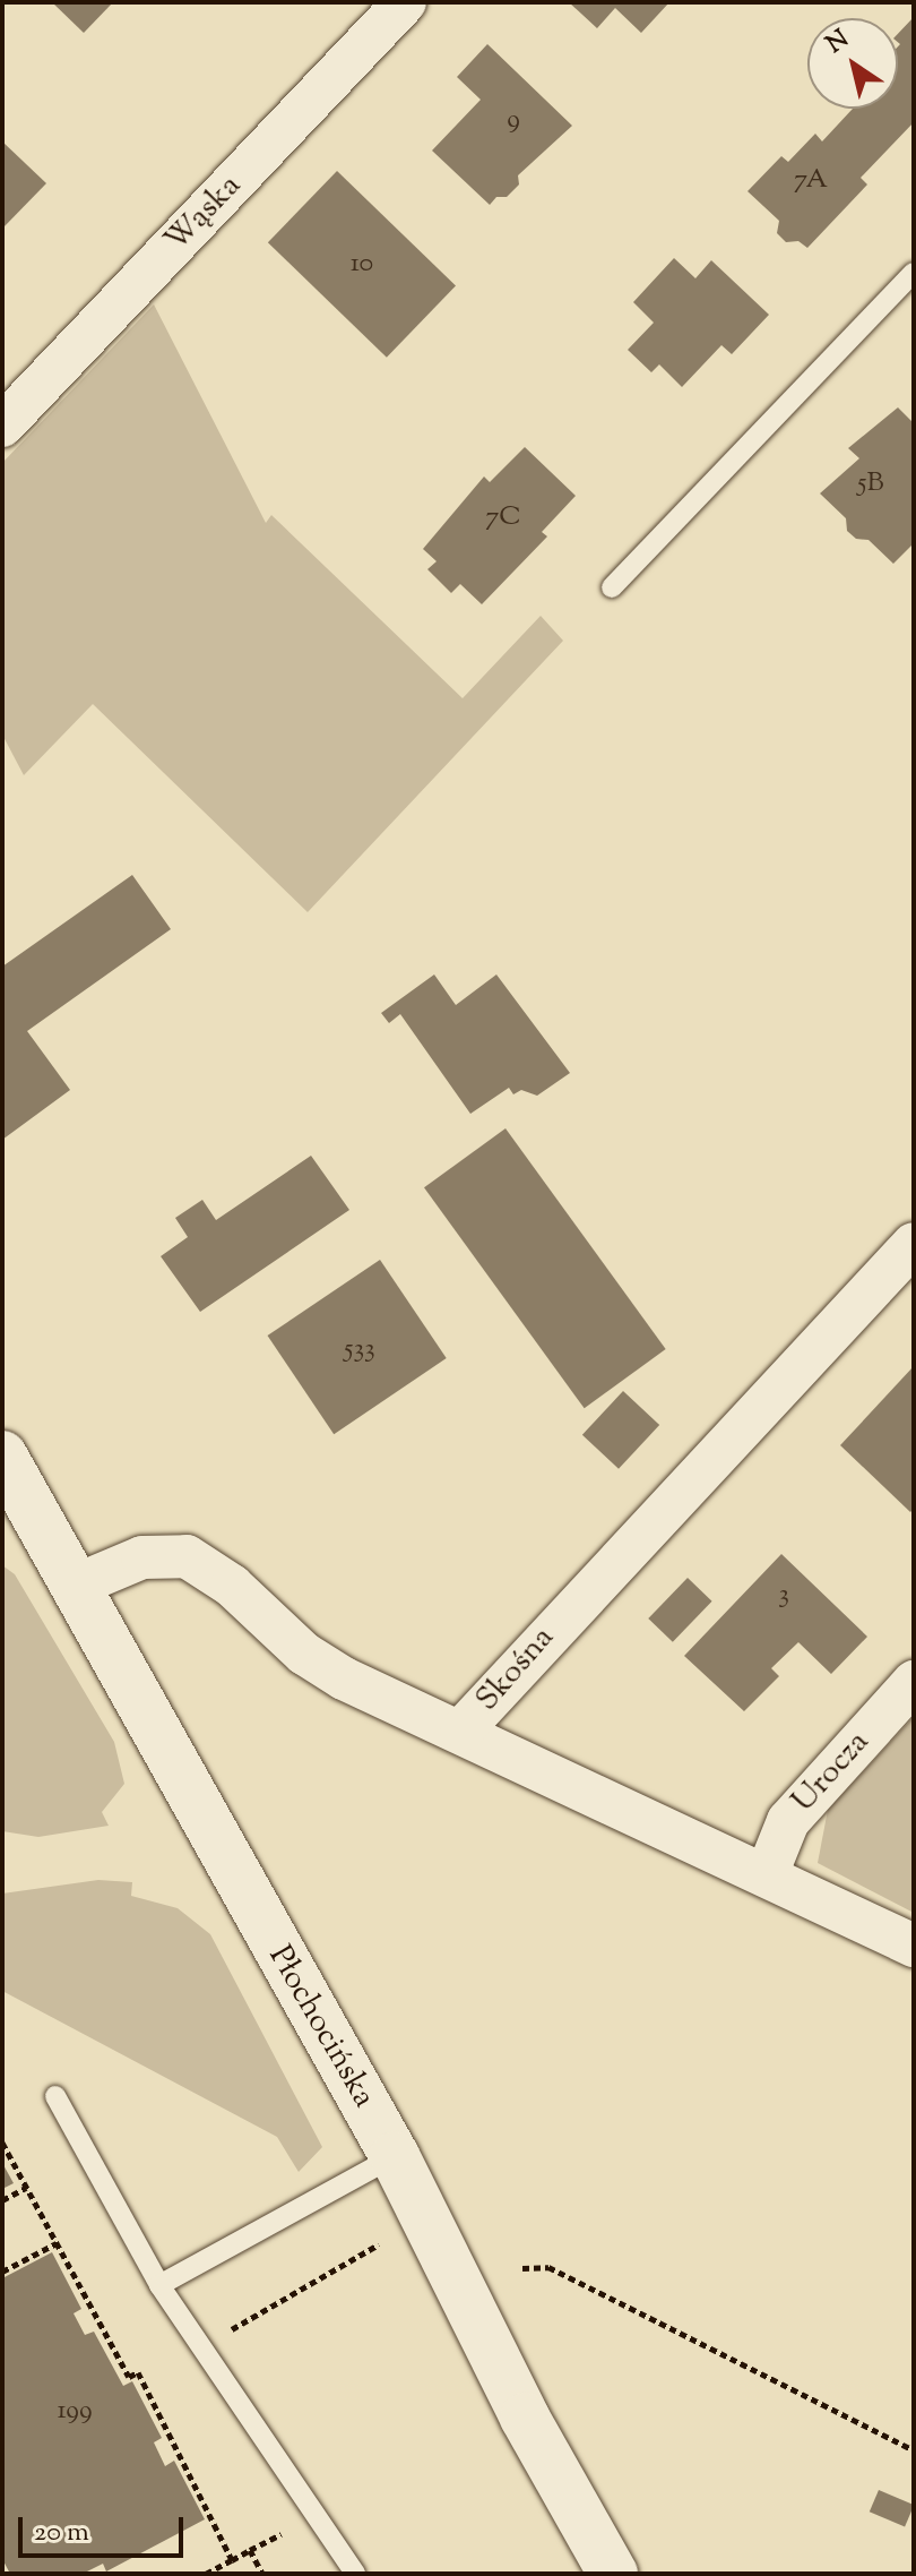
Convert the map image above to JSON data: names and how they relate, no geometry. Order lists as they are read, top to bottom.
{
  "streets": {
    "main road": ["Płochocińska"],
    "street": ["Wąska", "Skośna", "Urocza"]
  },
  "crossings": [
    ["Skośna", "Urocza"]
  ],
  "house_numbers": [
    "9",
    "7A",
    "10",
    "5B",
    "7C",
    "533",
    "3",
    "199"
  ],
  "scale_bar": "20 m",
  "north": "top left"
}
